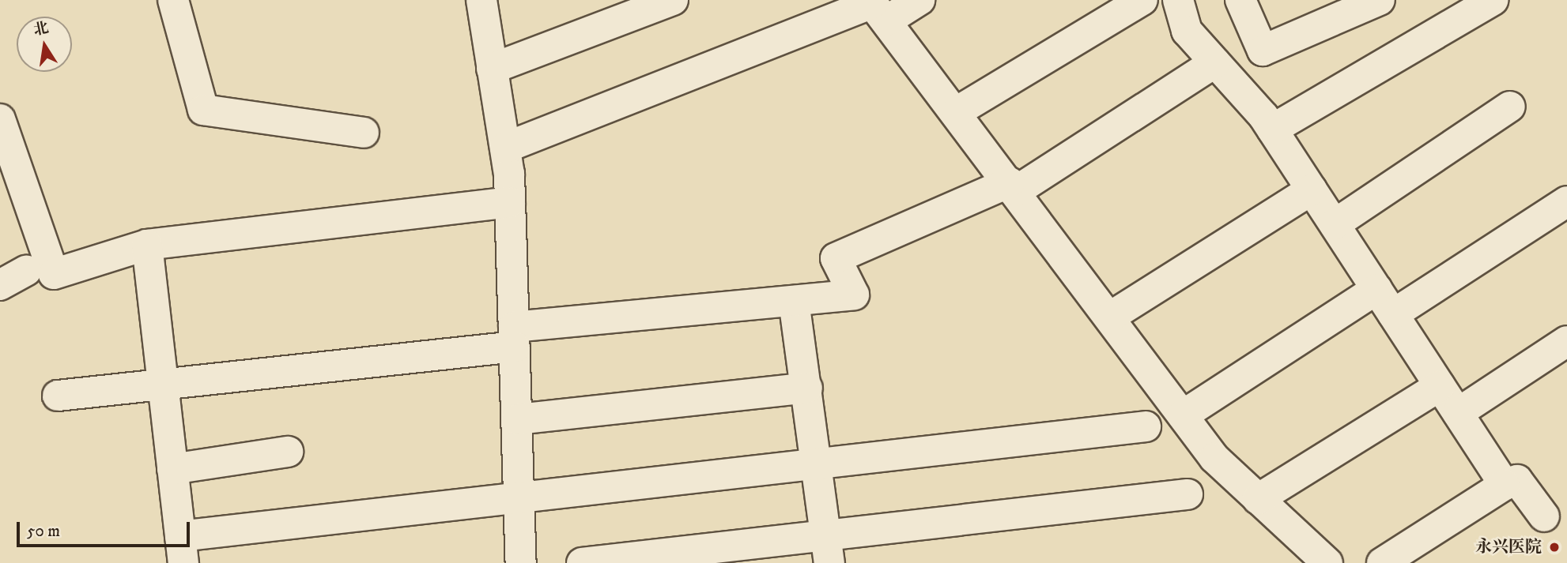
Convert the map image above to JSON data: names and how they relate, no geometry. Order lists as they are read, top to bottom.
{
  "places": ["永兴医院"],
  "scale_bar": "50 m",
  "north": "top"
}
